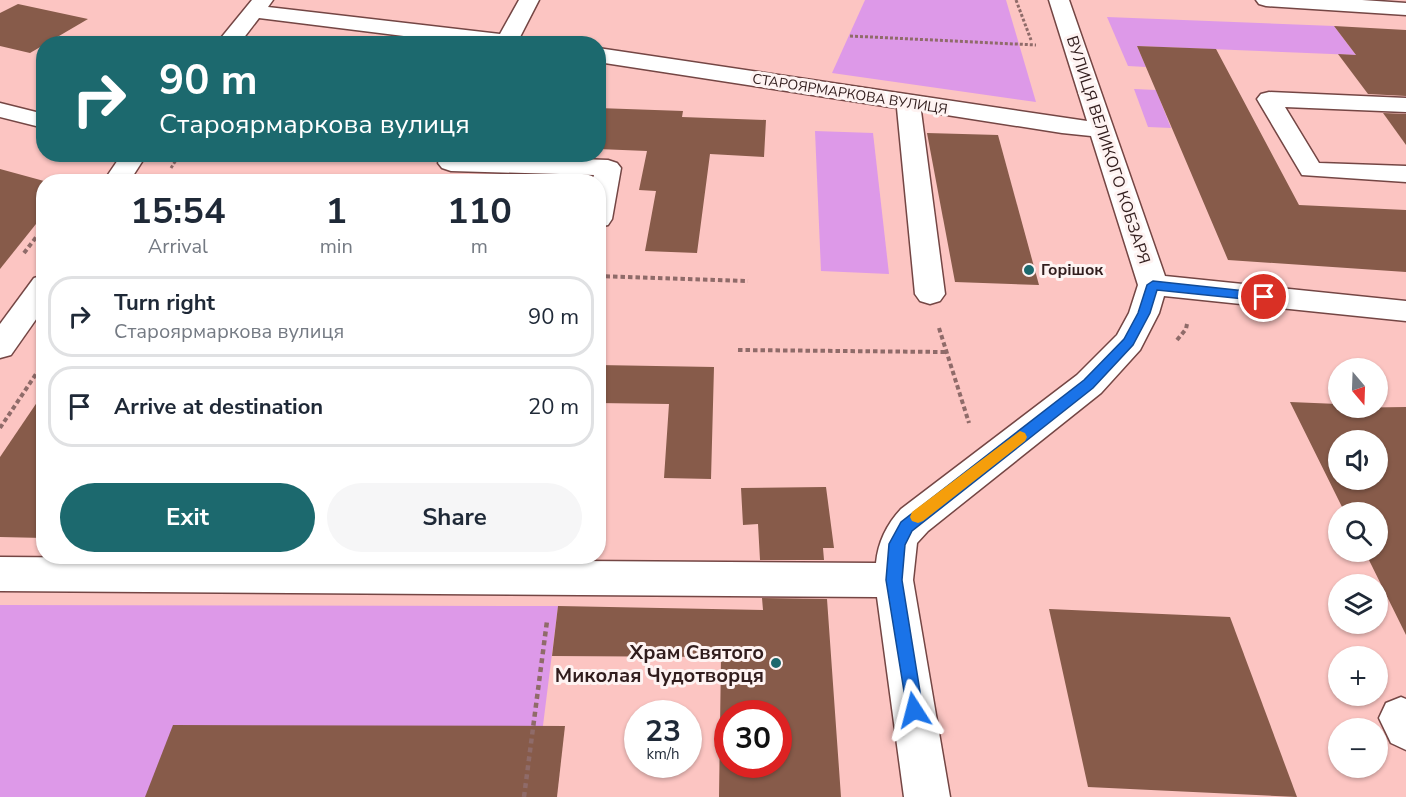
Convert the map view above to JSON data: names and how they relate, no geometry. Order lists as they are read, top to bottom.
{
  "streets": {
    "street": ["СТАРОЯРМАРКОВА ВУЛИЦЯ", "ВУЛИЦЯ ВЕЛИКОГО КОБЗАРЯ"]
  },
  "crossings": [
    ["СТАРОЯРМАРКОВА ВУЛИЦЯ", "ВУЛИЦЯ ВЕЛИКОГО КОБЗАРЯ"]
  ],
  "places": ["Горішок", "Храм Святого Миколая Чудотворця"],
  "north": "bottom",
  "page": {
    "turn": ["90 m", "Староярмаркова вулиця"],
    "eta": [
      "15:54",
      "Arrival",
      "1",
      "min",
      "110",
      "m"
    ],
    "list": [
      {
        "name": "Turn right",
        "note": "Староярмаркова вулиця",
        "value": "90 m"
      },
      {
        "name": "Arrive at destination",
        "value": "20 m"
      }
    ],
    "map_buttons": ["+", "−"],
    "buttons": ["Exit", "Share"],
    "speed": "23 km/h",
    "limit": "30"
  }
}
